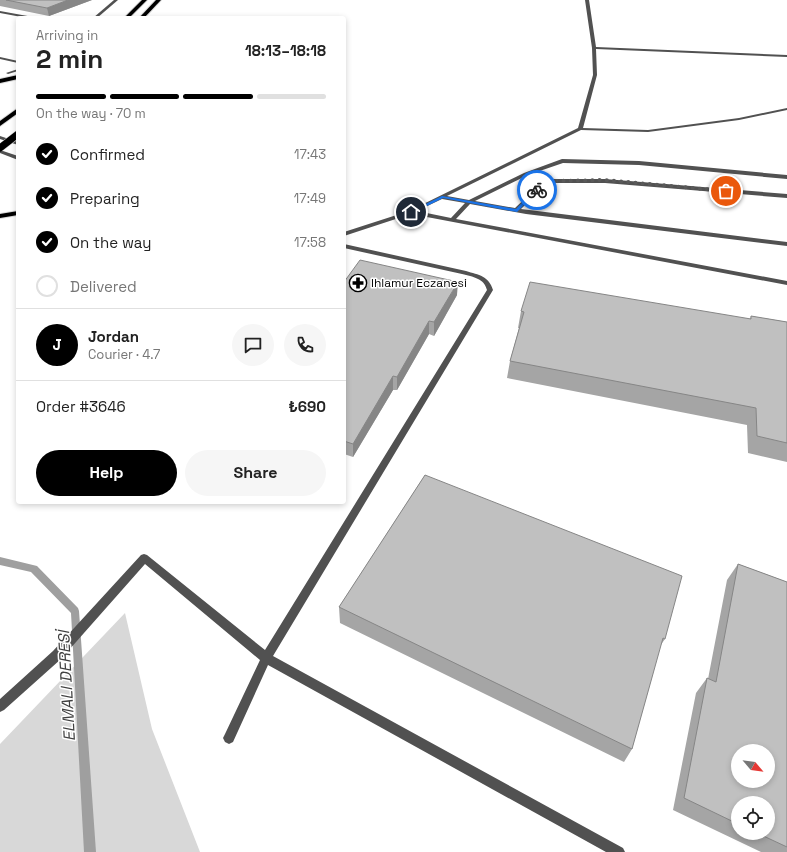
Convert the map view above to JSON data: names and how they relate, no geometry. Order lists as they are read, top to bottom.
{
  "water": ["ELMALI DERESİ"],
  "places": {
    "pharmacy": ["Ihlamur Eczanesi"]
  },
  "north": "bottom right",
  "page": {
    "heading": ["2 min", "Arriving in", "18:13–18:18"],
    "panel": [
      "Jordan",
      "Courier · 4.7",
      "Order #3646",
      "₺690"
    ],
    "bar": "On the way · 70 m",
    "list": [
      ["Confirmed", "17:43"],
      ["Preparing", "17:49"],
      ["On the way", "17:58"],
      "Delivered"
    ],
    "round": "J",
    "buttons": ["Help", "Share"]
  }
}
